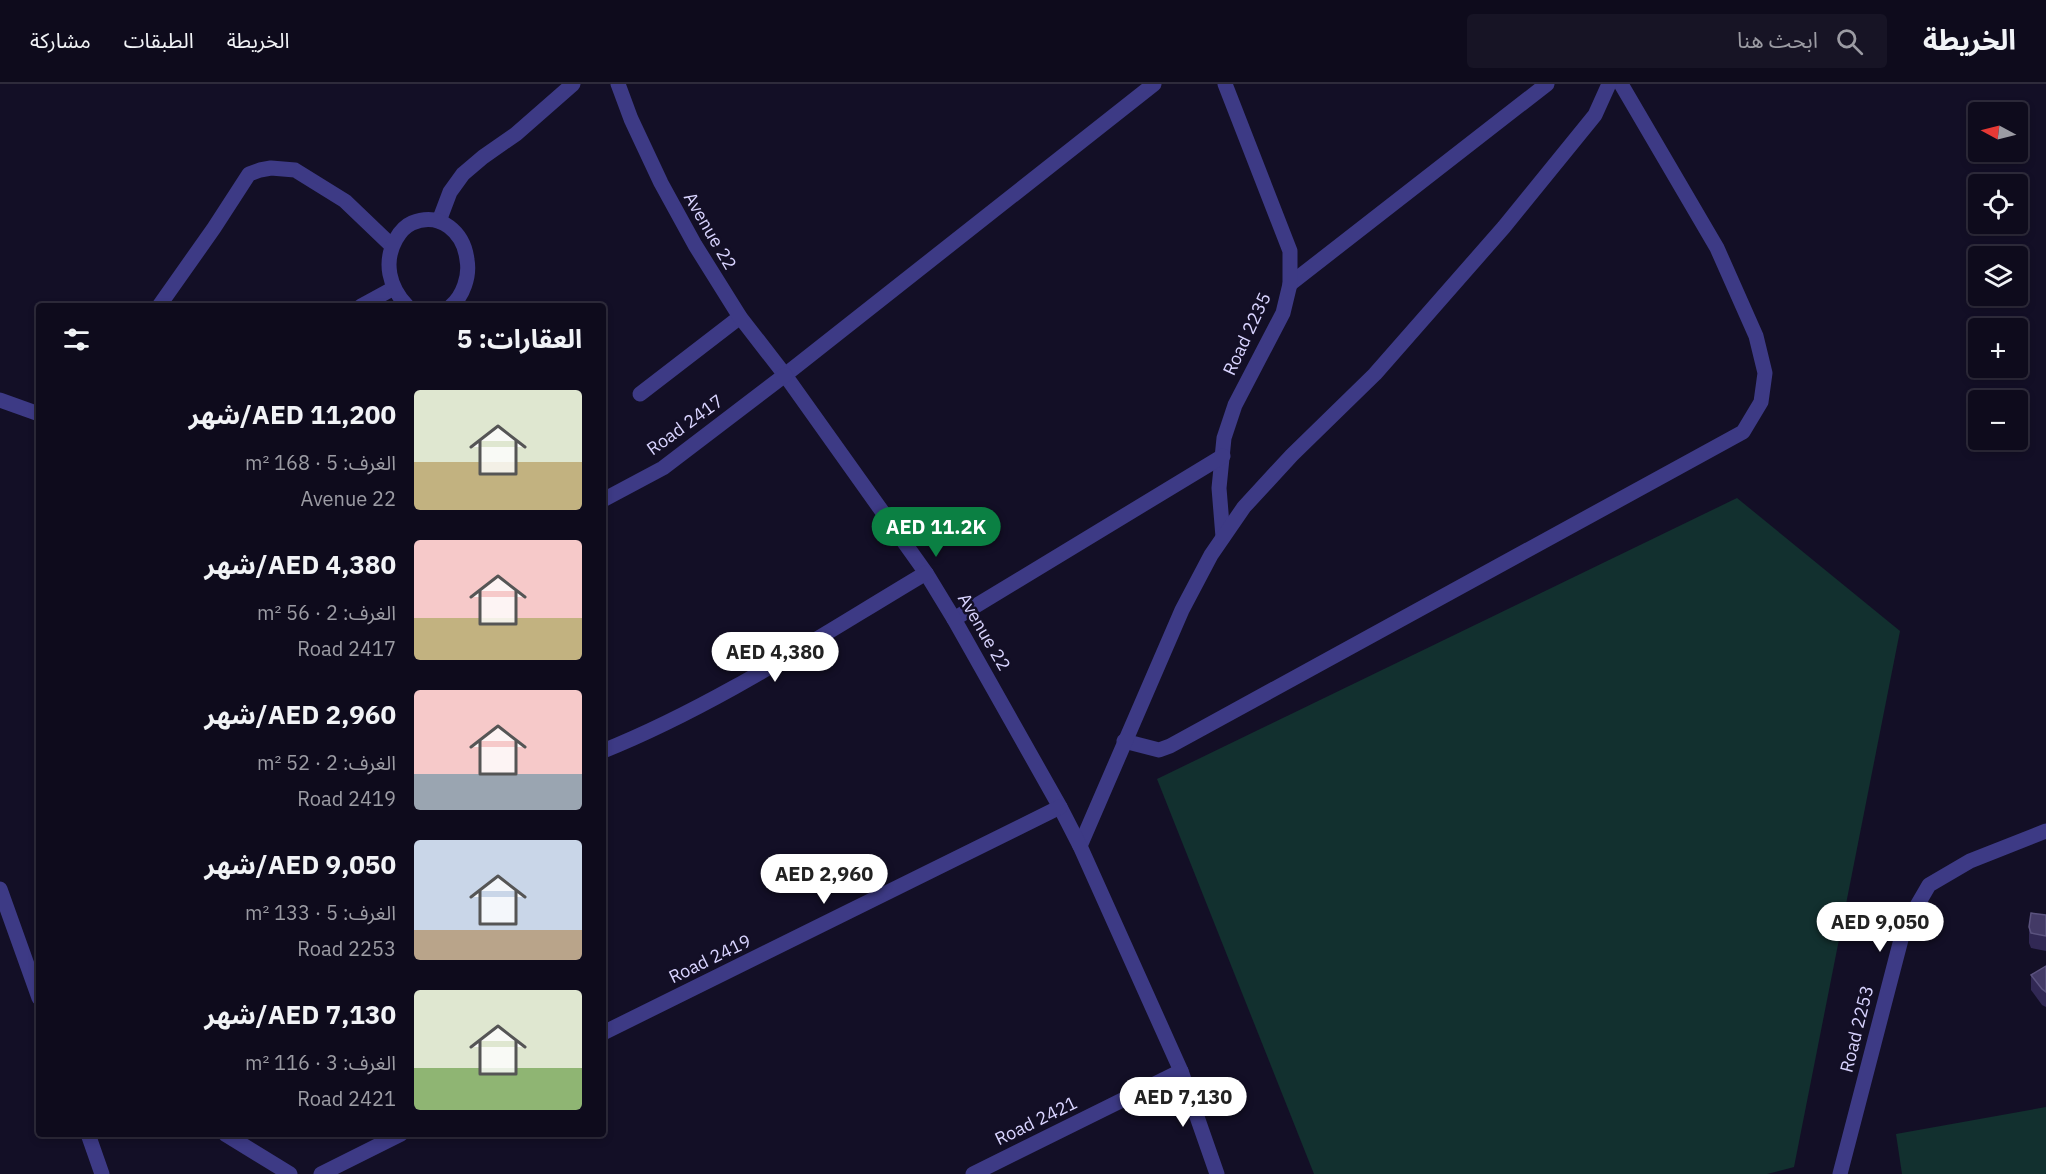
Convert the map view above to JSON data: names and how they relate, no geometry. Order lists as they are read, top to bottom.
{
  "streets": {
    "street": [
      "Avenue 22",
      "Road 2235",
      "Road 2417",
      "Road 2419",
      "Road 2253",
      "Road 2421"
    ]
  },
  "crossings": [
    ["Avenue 22", "Road 2417"],
    ["Avenue 22", "Road 2419"],
    ["Avenue 22", "Road 2421"]
  ],
  "north": "left",
  "page": {
    "header": "الخريطة",
    "search": "ابحث هنا",
    "nav": ["الخريطة", "الطبقات", "مشاركة"],
    "map_buttons": ["+", "−"],
    "heading": "العقارات: 5",
    "list": [
      {
        "name": "AED 11,200/شهر",
        "note": "الغرف: 5 · 168 m² · Avenue 22"
      },
      {
        "name": "AED 4,380/شهر",
        "note": "الغرف: 2 · 56 m² · Road 2417"
      },
      {
        "name": "AED 2,960/شهر",
        "note": "الغرف: 2 · 52 m² · Road 2419"
      },
      {
        "name": "AED 9,050/شهر",
        "note": "الغرف: 5 · 133 m² · Road 2253"
      },
      {
        "name": "AED 7,130/شهر",
        "note": "الغرف: 3 · 116 m² · Road 2421"
      }
    ],
    "price": [
      "AED 11.2K",
      "AED 4,380",
      "AED 2,960",
      "AED 9,050",
      "AED 7,130"
    ]
  }
}
